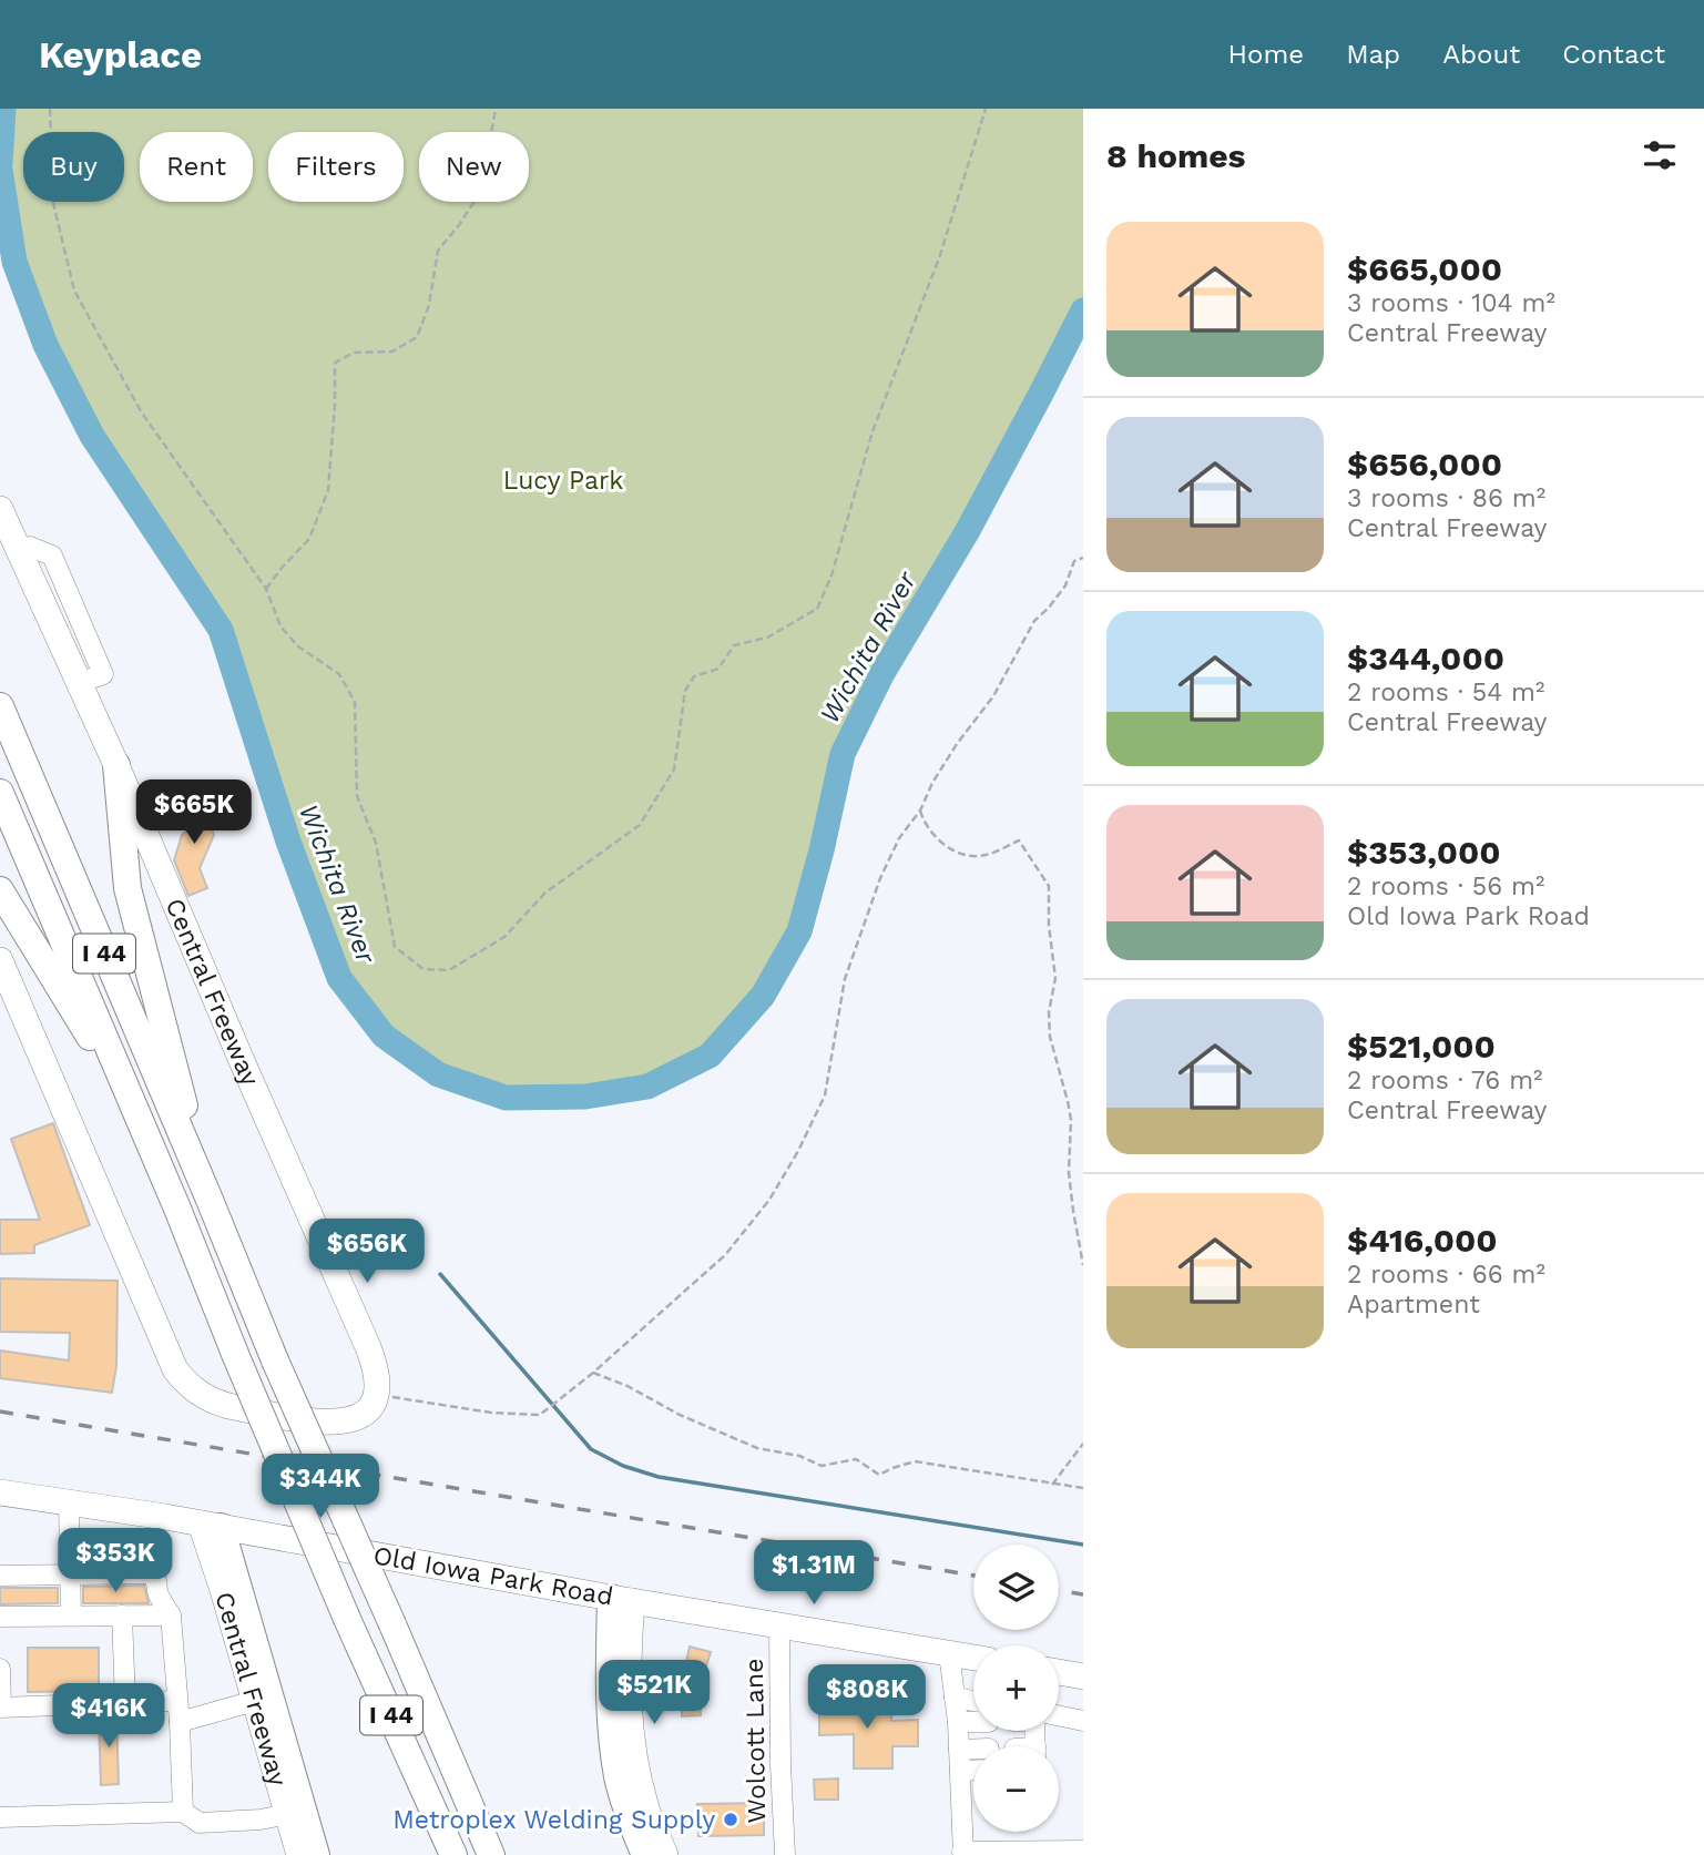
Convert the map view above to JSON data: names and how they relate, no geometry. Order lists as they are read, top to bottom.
{
  "streets": {
    "highway": ["I 44"],
    "main road": ["Central Freeway", "Old Iowa Park Road"],
    "street": ["Wolcott Lane"]
  },
  "crossings": [
    ["Old Iowa Park Road", "Wolcott Lane"]
  ],
  "water": ["Wichita River"],
  "parks": ["Lucy Park"],
  "places": ["Metroplex Welding Supply"],
  "page": {
    "header": "Keyplace",
    "nav": [
      "Home",
      "Map",
      "About",
      "Contact"
    ],
    "heading": "8 homes",
    "chip": [
      "Buy",
      "Rent",
      "Filters",
      "New"
    ],
    "list": [
      {
        "name": "$665,000",
        "note": "3 rooms · 104 m² · Central Freeway"
      },
      {
        "name": "$656,000",
        "note": "3 rooms · 86 m² · Central Freeway"
      },
      {
        "name": "$344,000",
        "note": "2 rooms · 54 m² · Central Freeway"
      },
      {
        "name": "$353,000",
        "note": "2 rooms · 56 m² · Old Iowa Park Road"
      },
      {
        "name": "$521,000",
        "note": "2 rooms · 76 m² · Central Freeway"
      },
      {
        "name": "$416,000",
        "note": "2 rooms · 66 m² · Apartment"
      }
    ],
    "price": [
      "$665K",
      "$656K",
      "$344K",
      "$353K",
      "$1.31M",
      "$521K",
      "$808K",
      "$416K"
    ],
    "map_buttons": ["+", "−"]
  }
}
